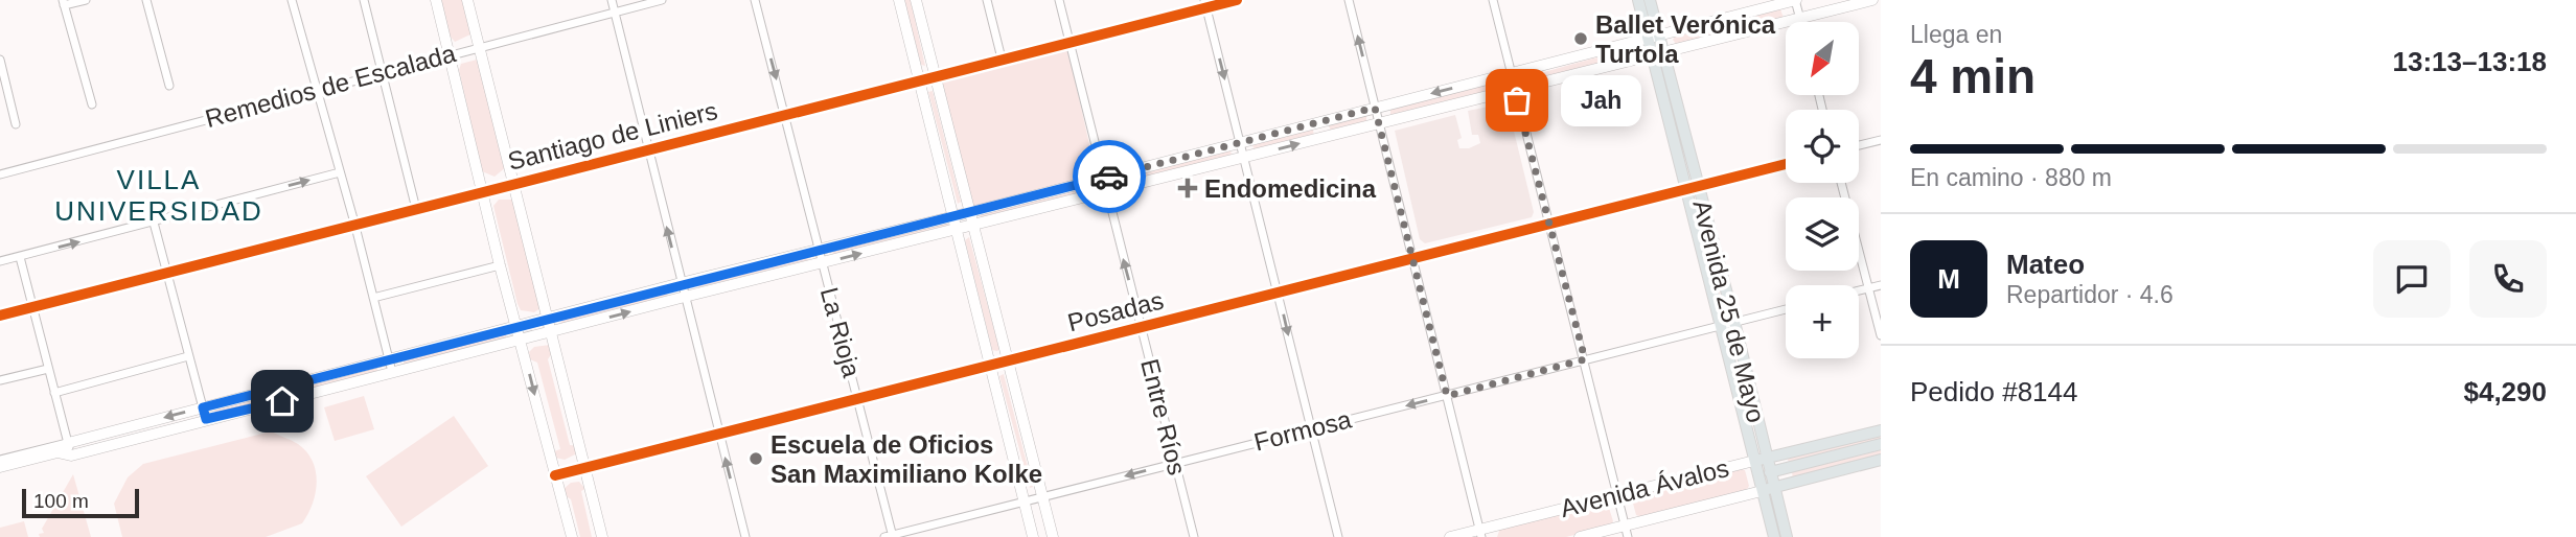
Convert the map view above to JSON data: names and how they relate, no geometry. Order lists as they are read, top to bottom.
{
  "streets": {
    "main road": ["Avenida 25 de Mayo", "Avenida Ávalos"],
    "street": [
      "Remedios de Escalada",
      "Santiago de Liniers",
      "Posadas",
      "La Rioja",
      "Entre Ríos",
      "Formosa"
    ]
  },
  "crossings": [
    ["Santiago de Liniers", "La Rioja"],
    ["Santiago de Liniers", "Entre Ríos"],
    ["Posadas", "Avenida 25 de Mayo"],
    ["Posadas", "La Rioja"],
    ["Posadas", "Entre Ríos"],
    ["Avenida 25 de Mayo", "Formosa"],
    ["Avenida 25 de Mayo", "Avenida Ávalos"],
    ["La Rioja", "Formosa"],
    ["Entre Ríos", "Formosa"]
  ],
  "districts": ["VILLA UNIVERSIDAD"],
  "places": {
    "other": ["Ballet Verónica Turtola", "Jah", "Escuela de Oficios San Maximiliano Kolke"],
    "health": ["Endomedicina"]
  },
  "scale_bar": "100 m",
  "north": "bottom left",
  "page": {
    "heading": ["4 min", "Llega en", "13:13–13:18"],
    "panel": [
      "Mateo",
      "Repartidor · 4.6",
      "Pedido #8144",
      "$4,290"
    ],
    "map_buttons": "+",
    "bubble": "Jah",
    "bar": "En camino · 880 m",
    "round": "M",
    "scale": "100 m"
  }
}
